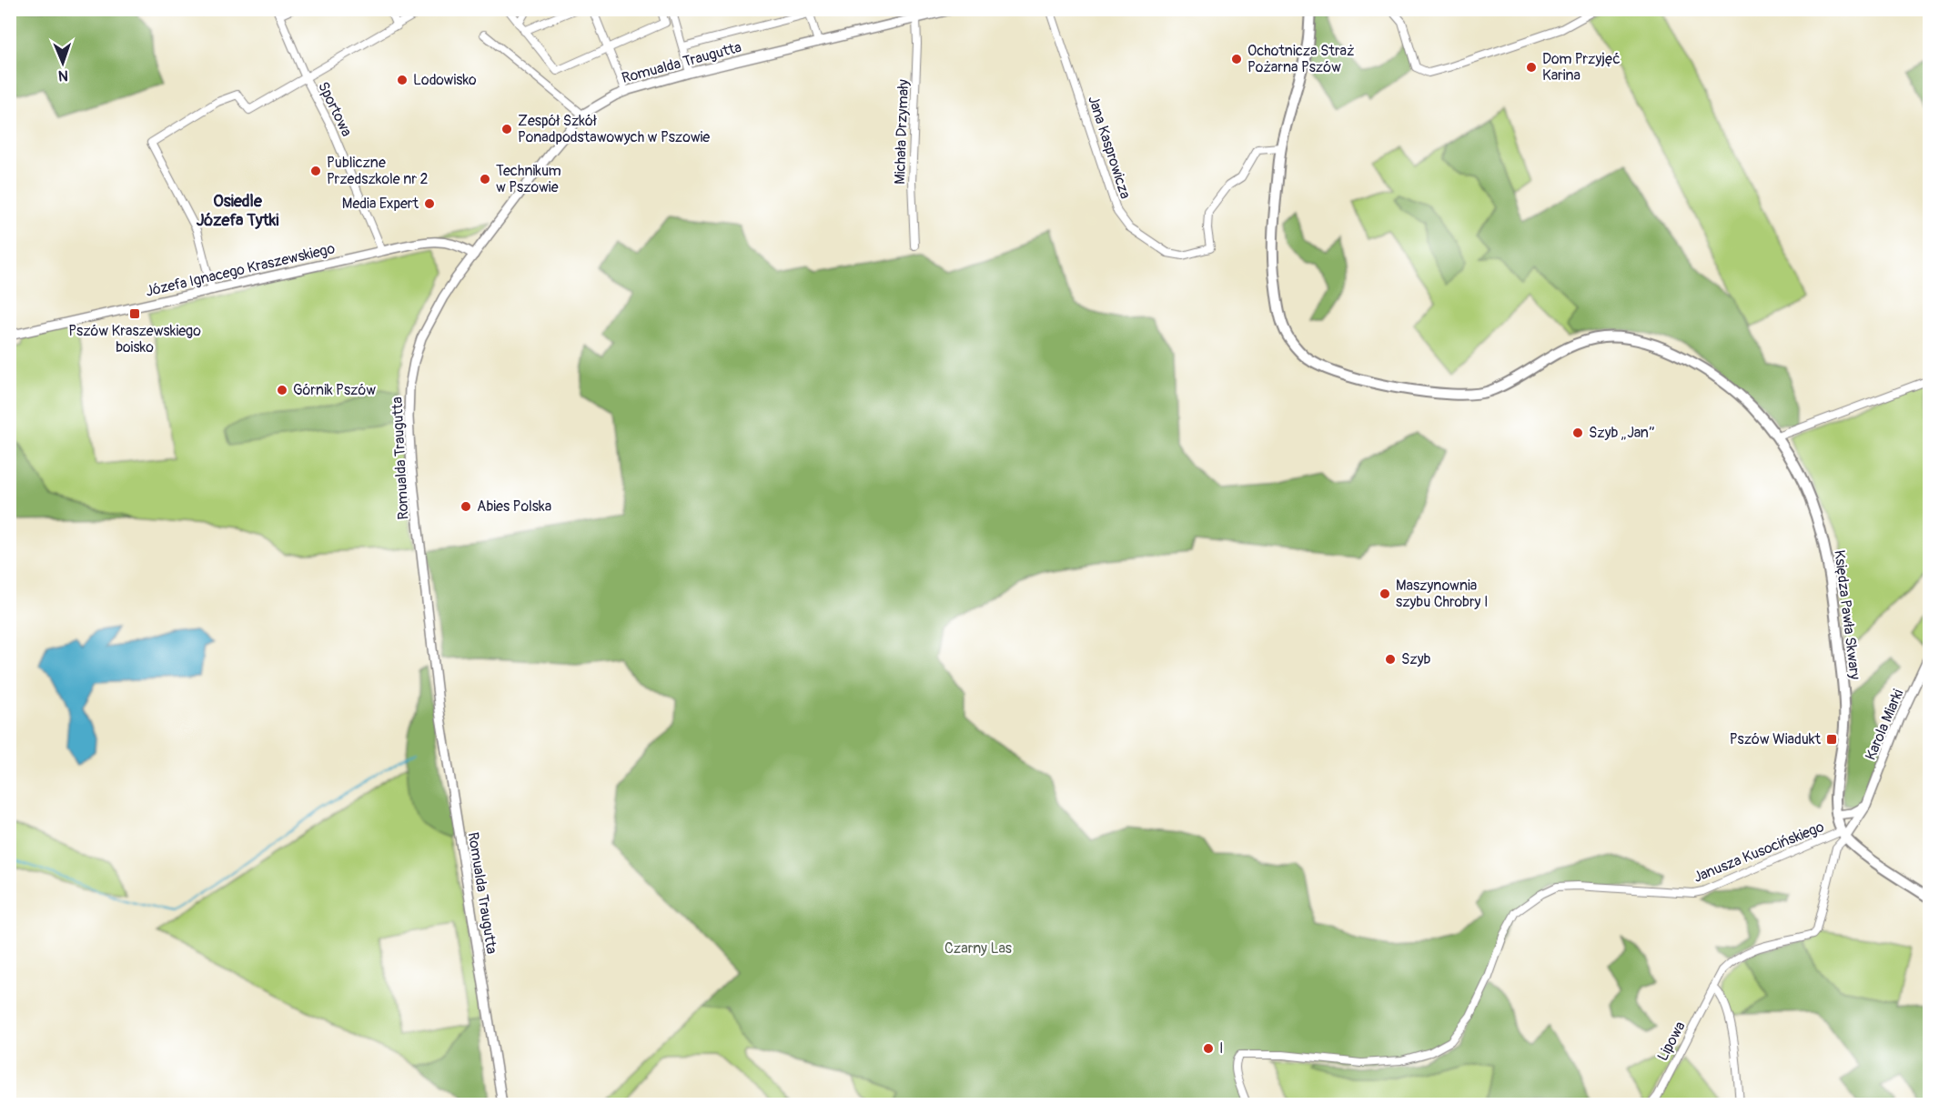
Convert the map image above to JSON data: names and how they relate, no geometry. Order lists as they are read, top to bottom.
{
  "streets": {
    "main road": ["Księdza Pawła Skwary"],
    "street": [
      "Romualda Traugutta",
      "Sportowa",
      "Michała Drzymały",
      "Jana Kasprowicza",
      "Józefa Ignacego Kraszewskiego",
      "Karola Miarki",
      "Janusza Kusocińskiego",
      "Lipowa"
    ]
  },
  "crossings": [
    ["Romualda Traugutta", "Michała Drzymały"],
    ["Romualda Traugutta", "Józefa Ignacego Kraszewskiego"],
    ["Sportowa", "Józefa Ignacego Kraszewskiego"],
    ["Jana Kasprowicza", "Księdza Pawła Skwary"],
    ["Księdza Pawła Skwary", "Karola Miarki"],
    ["Księdza Pawła Skwary", "Janusza Kusocińskiego"],
    ["Księdza Pawła Skwary", "Lipowa"],
    ["Karola Miarki", "Janusza Kusocińskiego"],
    ["Karola Miarki", "Lipowa"],
    ["Janusza Kusocińskiego", "Lipowa"]
  ],
  "districts": ["Osiedle Józefa Tytki"],
  "parks": ["Czarny Las"],
  "places": {
    "other": [
      "Ochotnicza Straż Pożarna Pszów",
      "Dom Przyjęć Karina",
      "Lodowisko",
      "Zespół Szkół Ponadpodstawowych w Pszowie",
      "Publiczne Przedszkole nr 2",
      "Technikum w Pszowie",
      "Media Expert",
      "Górnik Pszów",
      "Szyb „Jan”",
      "Abies Polska",
      "Maszynownia szybu Chrobry I",
      "Szyb",
      "I"
    ],
    "transit": ["Pszów Kraszewskiego boisko", "Pszów Wiadukt"]
  },
  "north": "bottom"
}
